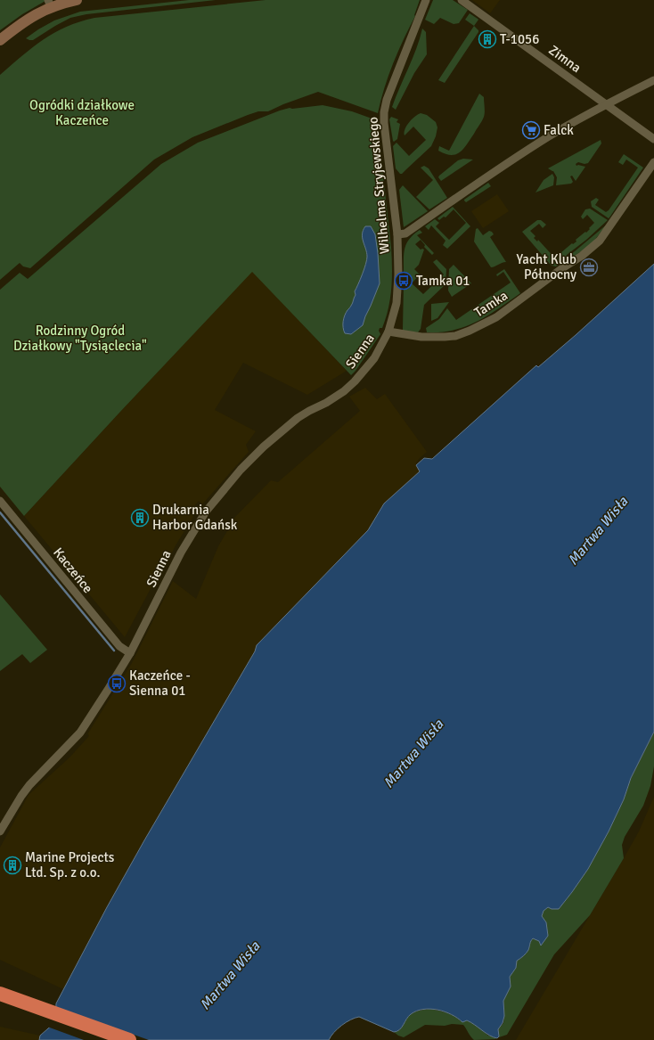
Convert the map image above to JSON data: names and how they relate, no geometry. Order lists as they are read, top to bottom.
{
  "streets": {
    "street": [
      "Zimna",
      "Wilhelma Stryjewskiego",
      "Tamka",
      "Sienna",
      "Kaczeńce"
    ]
  },
  "crossings": [
    ["Wilhelma Stryjewskiego", "Tamka"],
    ["Wilhelma Stryjewskiego", "Sienna"],
    ["Tamka", "Sienna"],
    ["Sienna", "Kaczeńce"]
  ],
  "water": ["Martwa Wisła"],
  "parks": ["Ogródki działkowe Kaczeńce", "Rodzinny Ogród Działkowy \"Tysiąclecia\""],
  "places": {
    "building": ["T-1056", "Drukarnia Harbor Gdańsk", "Marine Projects Ltd. Sp. z o.o."],
    "supermarket": ["Falck"],
    "office": ["Yacht Klub Północny"],
    "bus stop": ["Tamka 01", "Kaczeńce - Sienna 01"]
  }
}
